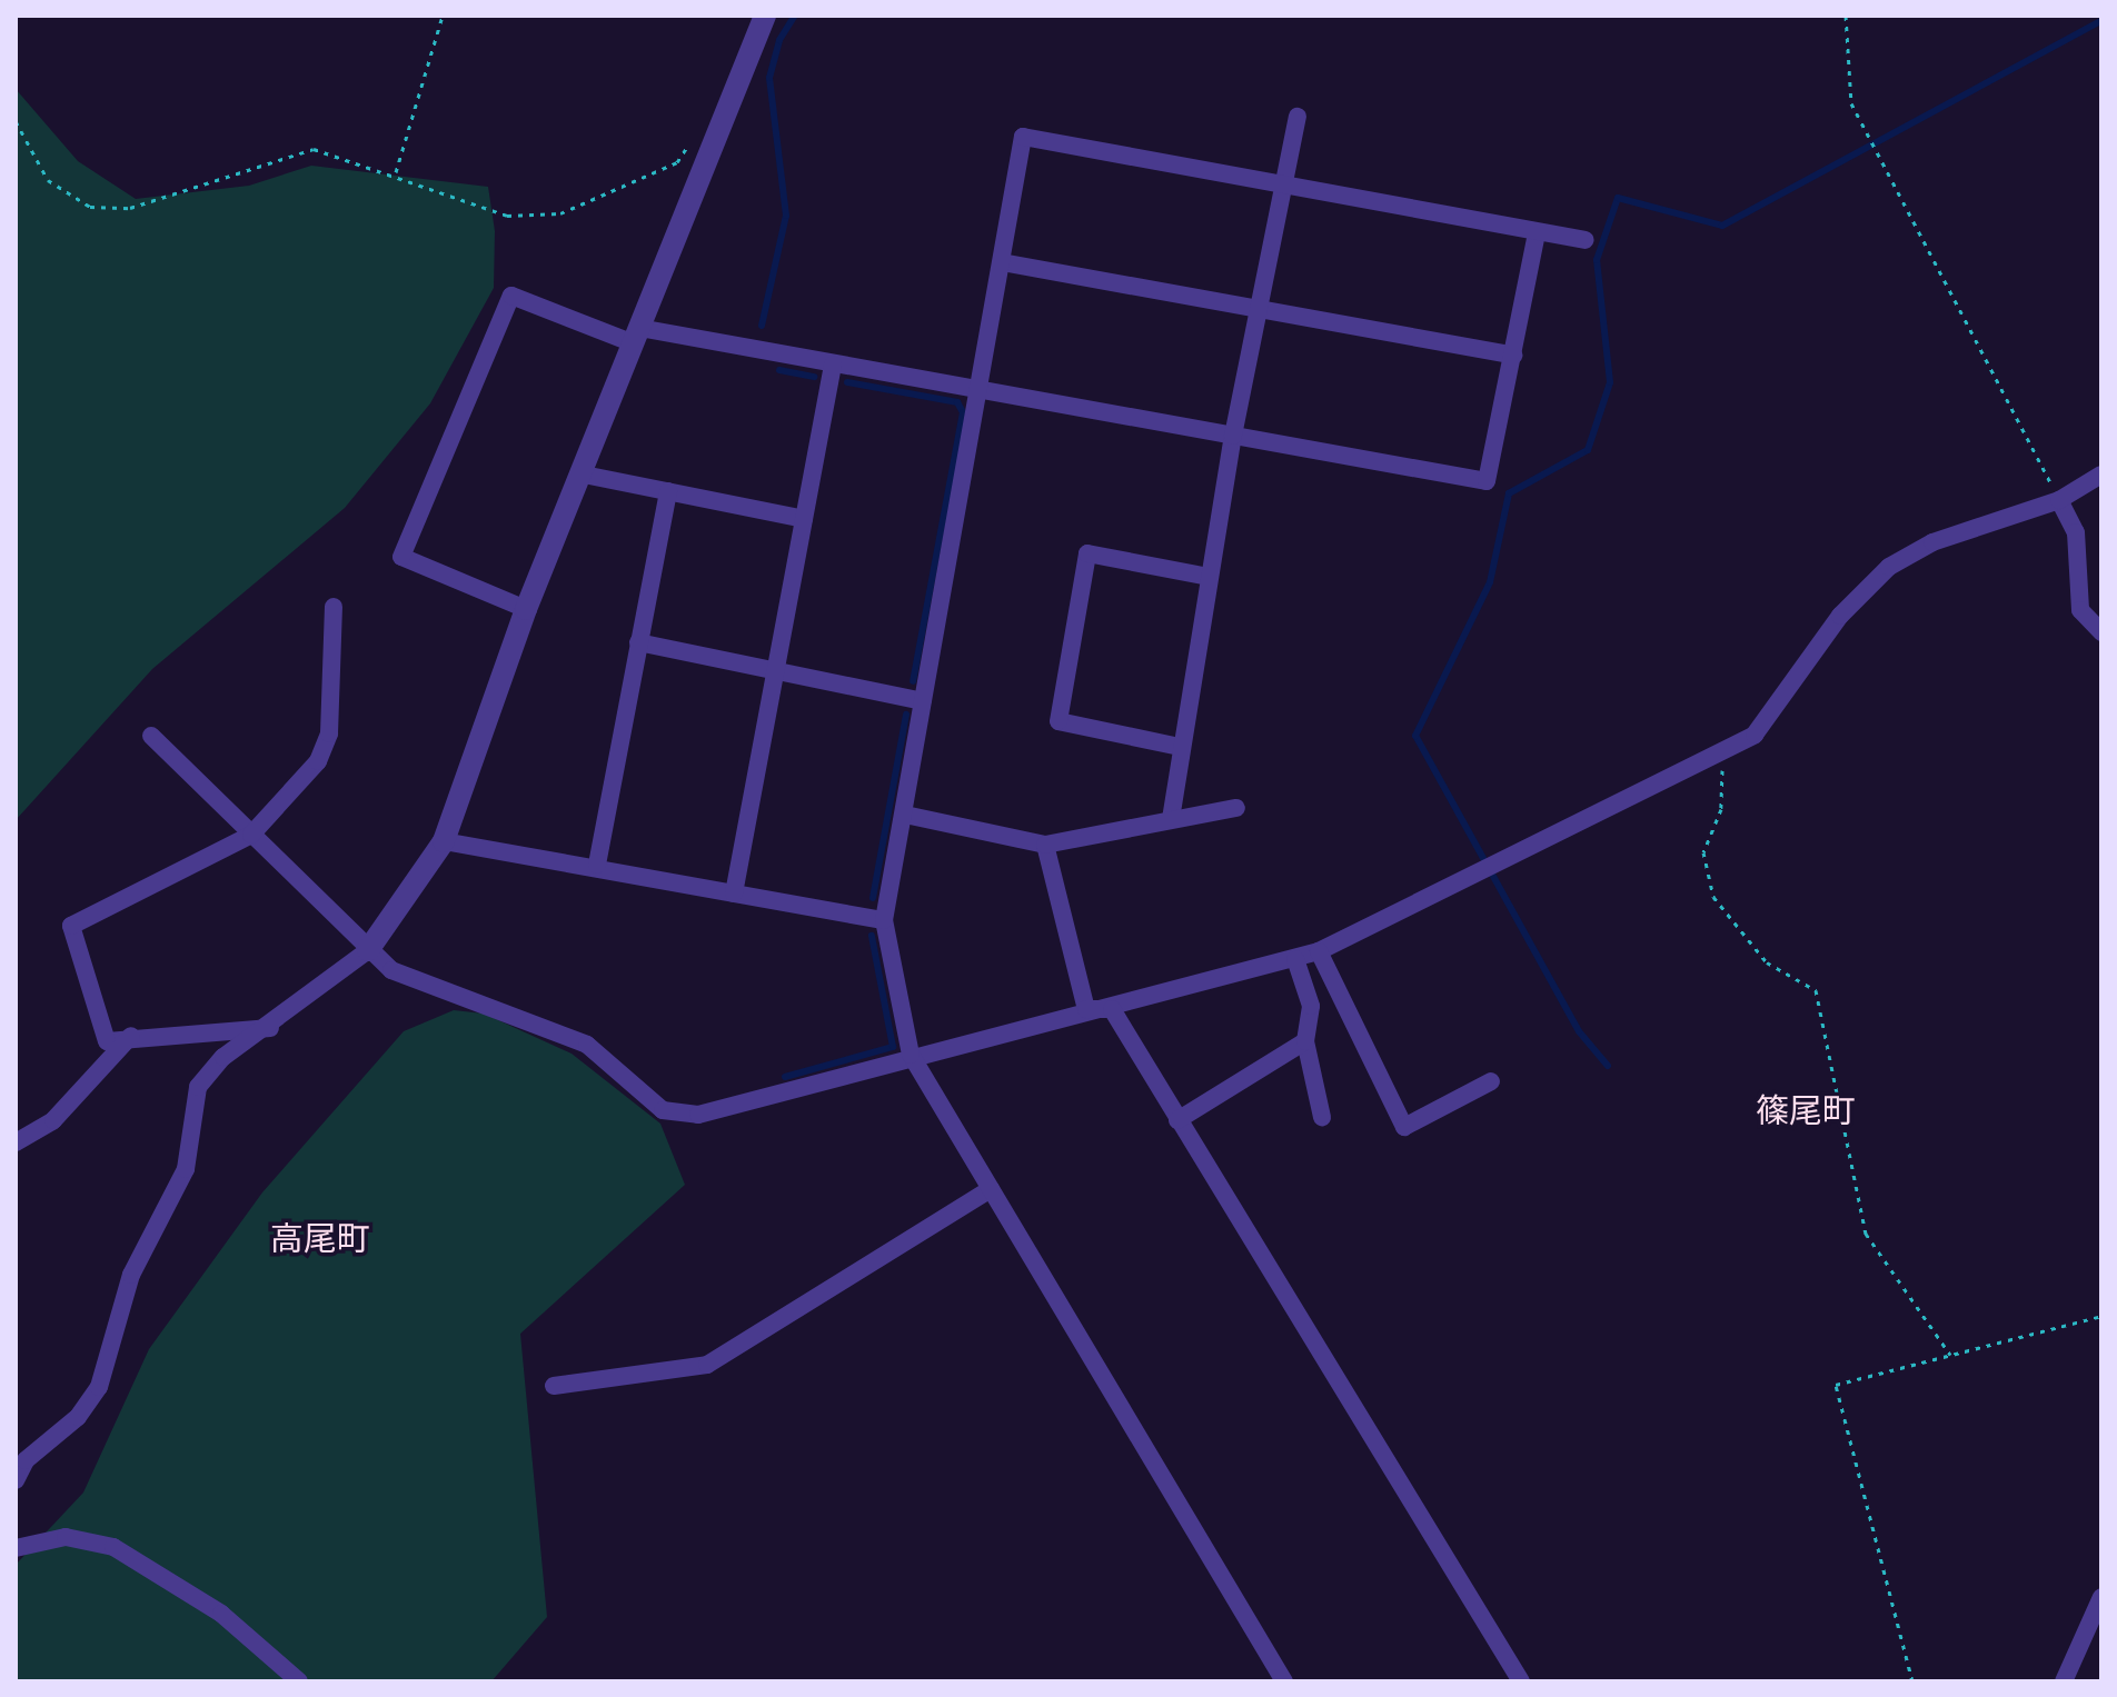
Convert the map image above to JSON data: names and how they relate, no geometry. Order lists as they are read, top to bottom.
{
  "districts": ["篠尾町", "高尾町"]
}
